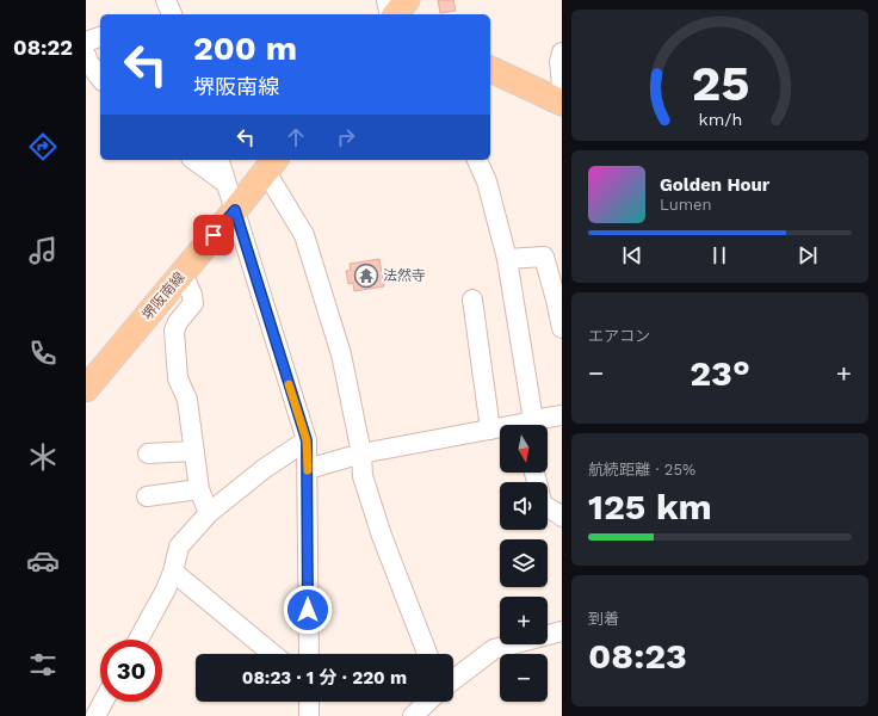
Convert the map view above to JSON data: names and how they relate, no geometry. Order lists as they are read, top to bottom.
{
  "streets": {
    "main road": ["堺阪南線"]
  },
  "places": {
    "temple": ["法然寺"]
  },
  "north": "bottom",
  "page": {
    "tabs": "08:22",
    "turn": ["200 m", "堺阪南線"],
    "song": ["Golden Hour", "Lumen"],
    "tile": [
      "エアコン",
      ["航続距離 · 25%", "125 km"],
      ["到着", "08:23"]
    ],
    "heat": ["−", "23°", "+"],
    "map_buttons": ["+", "−"],
    "limit": "30",
    "trip": "08:23 · 1 分 · 220 m",
    "gauge": ["25", "km/h"]
  }
}
